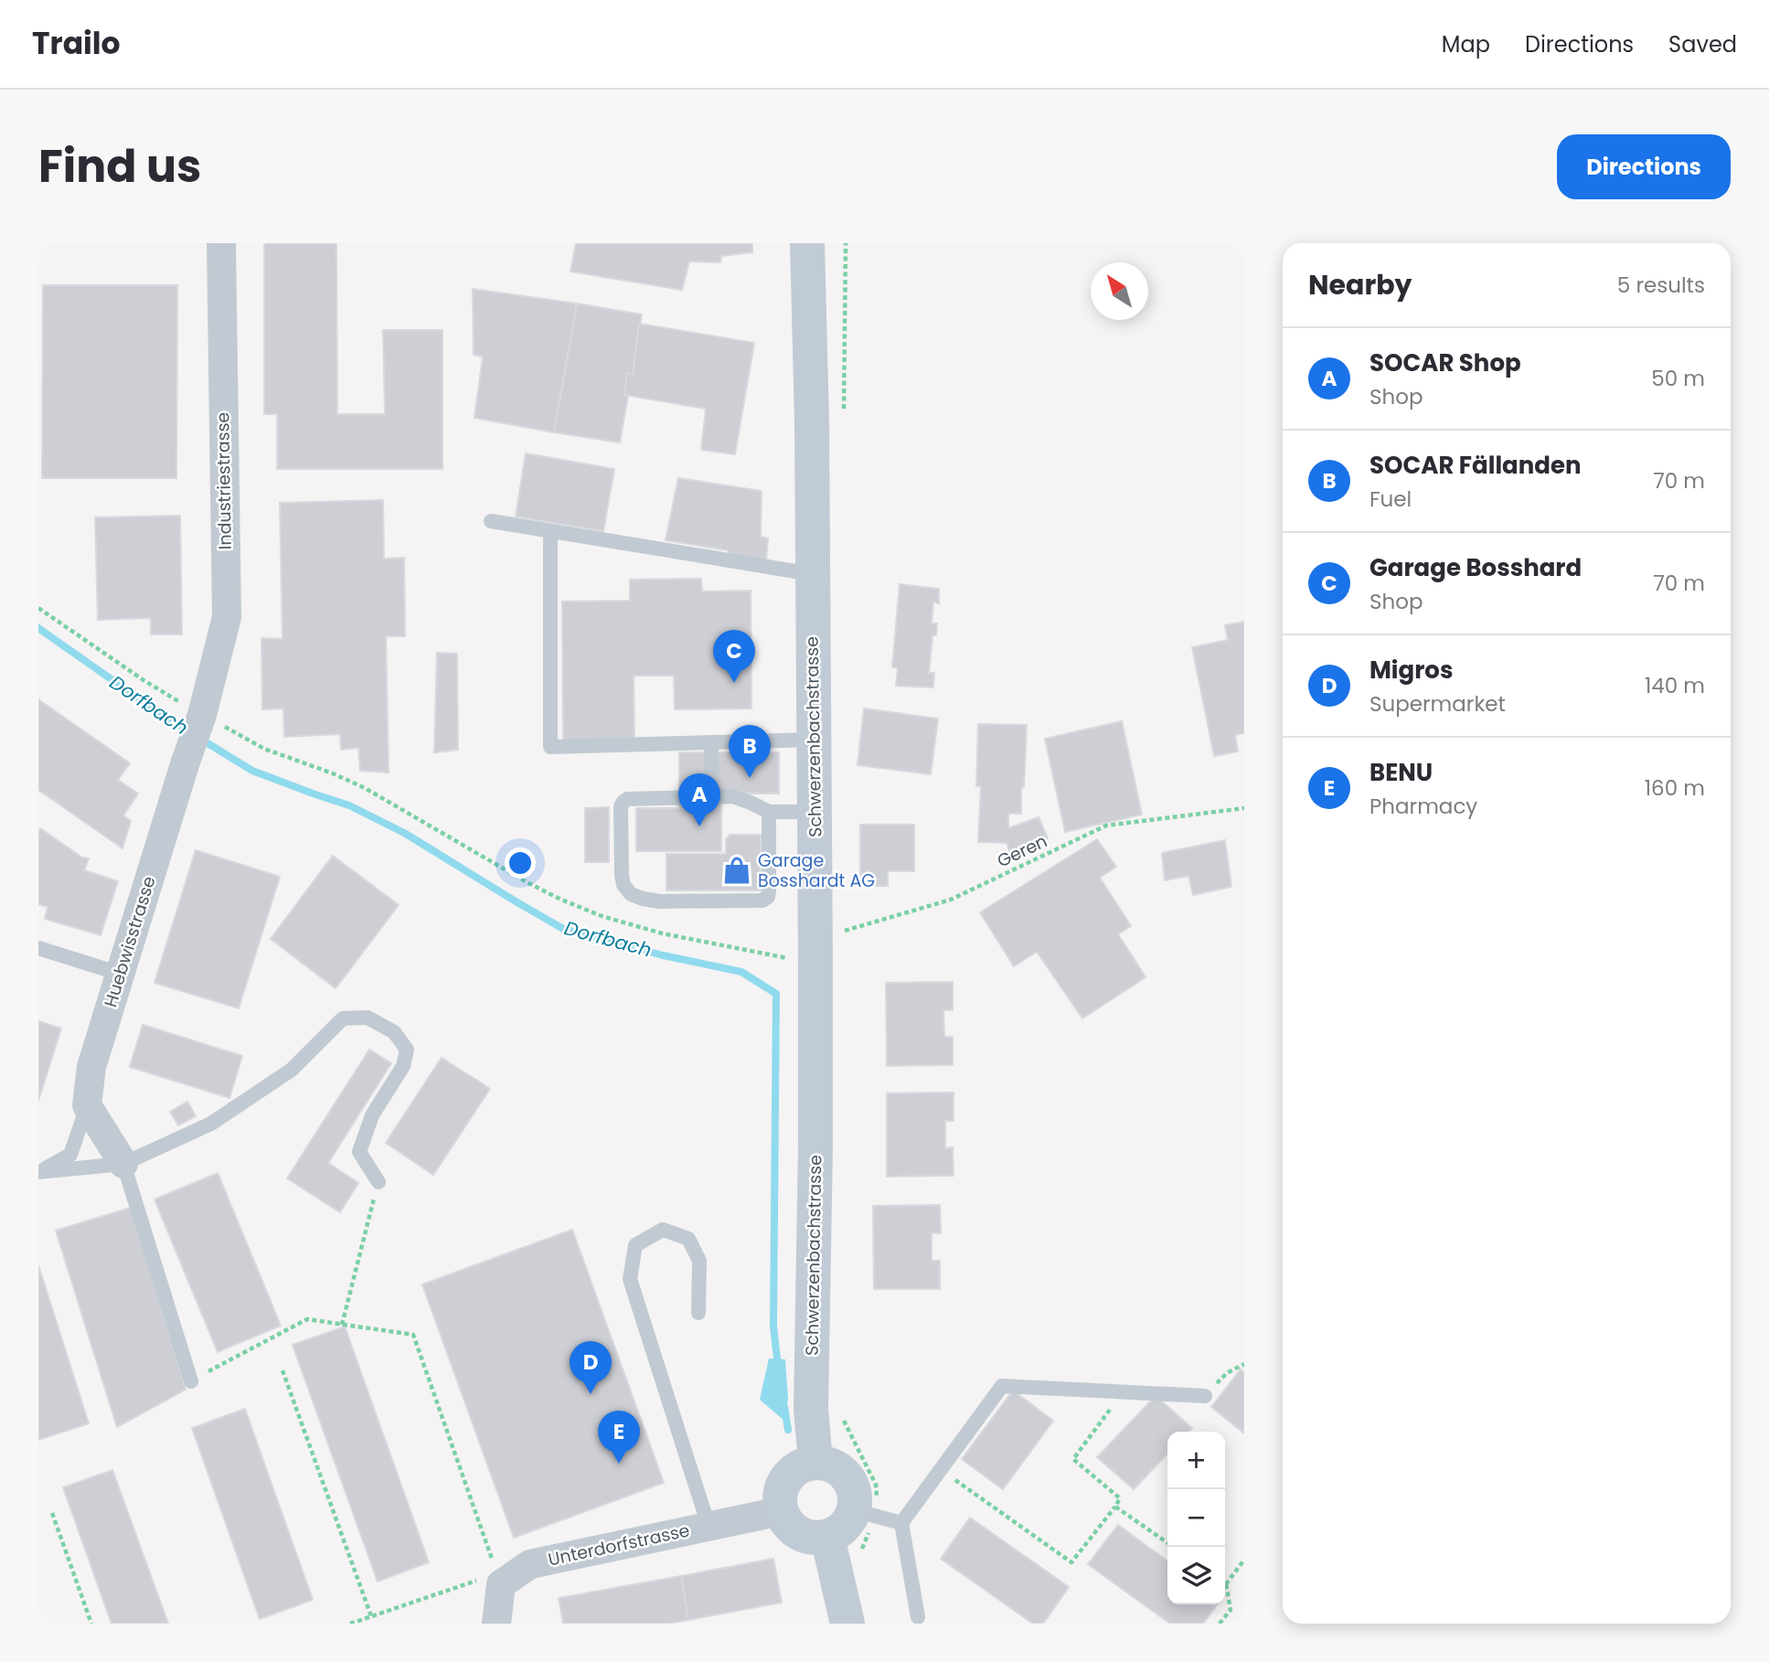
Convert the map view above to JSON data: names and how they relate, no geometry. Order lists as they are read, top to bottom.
{
  "streets": {
    "main road": ["Schwerzenbachstrasse"],
    "street": ["Industriestrasse", "Huebwisstrasse", "Unterdorfstrasse"],
    "path": ["Geren"]
  },
  "crossings": [
    ["Industriestrasse", "Geren"],
    ["Industriestrasse", "Huebwisstrasse"],
    ["Schwerzenbachstrasse", "Geren"],
    ["Schwerzenbachstrasse", "Unterdorfstrasse"],
    ["Geren", "Huebwisstrasse"]
  ],
  "water": ["Dorfbach"],
  "places": {
    "shop": ["Garage Bosshardt AG"]
  },
  "north": "top left",
  "page": {
    "header": "Trailo",
    "nav": ["Map", "Directions", "Saved"],
    "title": "Find us",
    "buttons": "Directions",
    "heading": ["Nearby", "5 results"],
    "list": [
      {
        "mark": "A",
        "name": "SOCAR Shop",
        "note": "Shop",
        "value": "50 m"
      },
      {
        "mark": "B",
        "name": "SOCAR Fällanden",
        "note": "Fuel",
        "value": "70 m"
      },
      {
        "mark": "C",
        "name": "Garage Bosshard",
        "note": "Shop",
        "value": "70 m"
      },
      {
        "mark": "D",
        "name": "Migros",
        "note": "Supermarket",
        "value": "140 m"
      },
      {
        "mark": "E",
        "name": "BENU",
        "note": "Pharmacy",
        "value": "160 m"
      }
    ],
    "pins": [
      "C",
      "B",
      "A",
      "D",
      "E"
    ],
    "map_buttons": ["+", "−"]
  }
}
